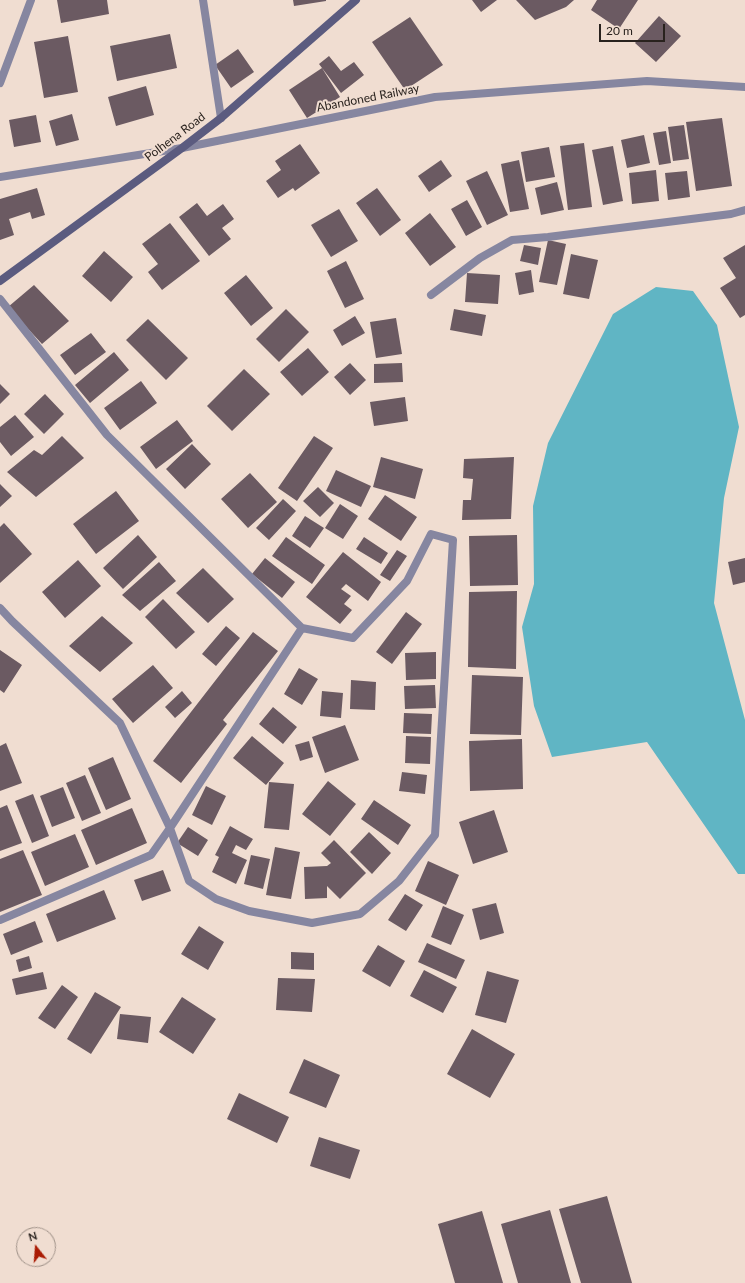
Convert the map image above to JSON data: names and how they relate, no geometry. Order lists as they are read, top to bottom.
{
  "streets": {
    "street": ["Abandoned Railway", "Polhena Road"]
  },
  "crossings": [
    ["Abandoned Railway", "Polhena Road"]
  ],
  "scale_bar": "20 m",
  "north": "top"
}
